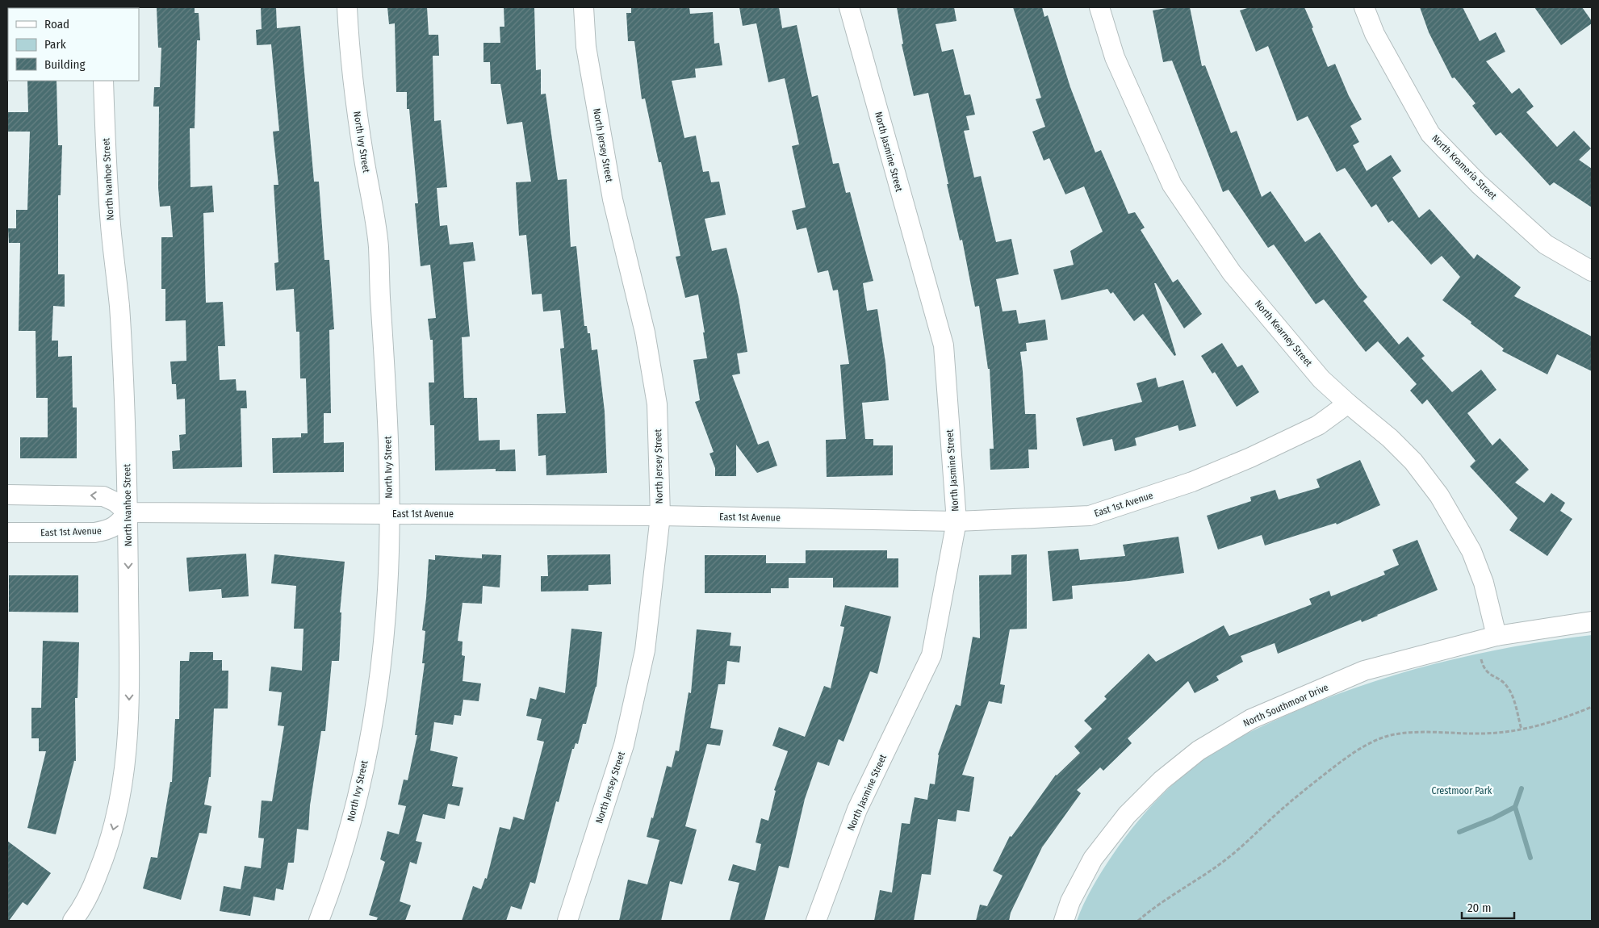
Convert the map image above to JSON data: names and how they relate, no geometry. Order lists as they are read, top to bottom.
{
  "streets": {
    "street": [
      "North Ivy Street",
      "North Jersey Street",
      "North Jasmine Street",
      "North Krameria Street",
      "North Ivanhoe Street",
      "North Kearney Street",
      "East 1st Avenue",
      "North Southmoor Drive"
    ]
  },
  "crossings": [
    ["North Ivy Street", "East 1st Avenue"],
    ["North Jersey Street", "East 1st Avenue"],
    ["North Jasmine Street", "East 1st Avenue"],
    ["North Ivanhoe Street", "East 1st Avenue"],
    ["North Kearney Street", "East 1st Avenue"],
    ["North Kearney Street", "North Southmoor Drive"]
  ],
  "one_way": ["North Ivanhoe Street"],
  "parks": ["Crestmoor Park"],
  "legend": ["Road", "Park", "Building"],
  "scale_bar": "20 m"
}
